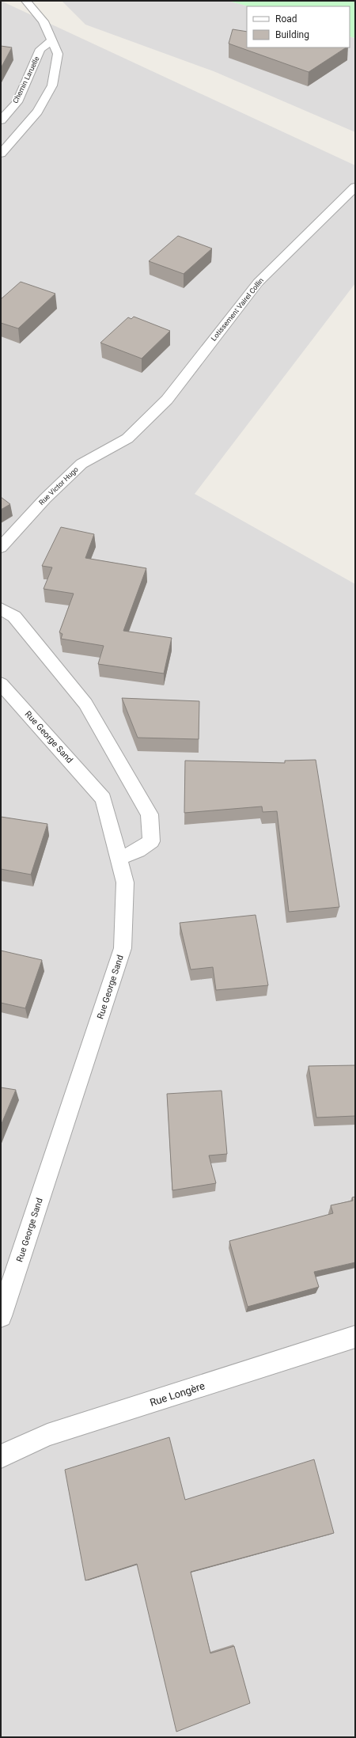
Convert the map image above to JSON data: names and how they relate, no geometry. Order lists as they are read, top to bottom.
{
  "streets": {
    "street": [
      "Chemin Laruelle",
      "Lotissement Vairel Collin",
      "Rue Victor Hugo",
      "Rue George Sand",
      "Rue Longère"
    ]
  },
  "crossings": [
    ["Lotissement Vairel Collin", "Rue Victor Hugo"]
  ],
  "legend": ["Road", "Building"]
}
